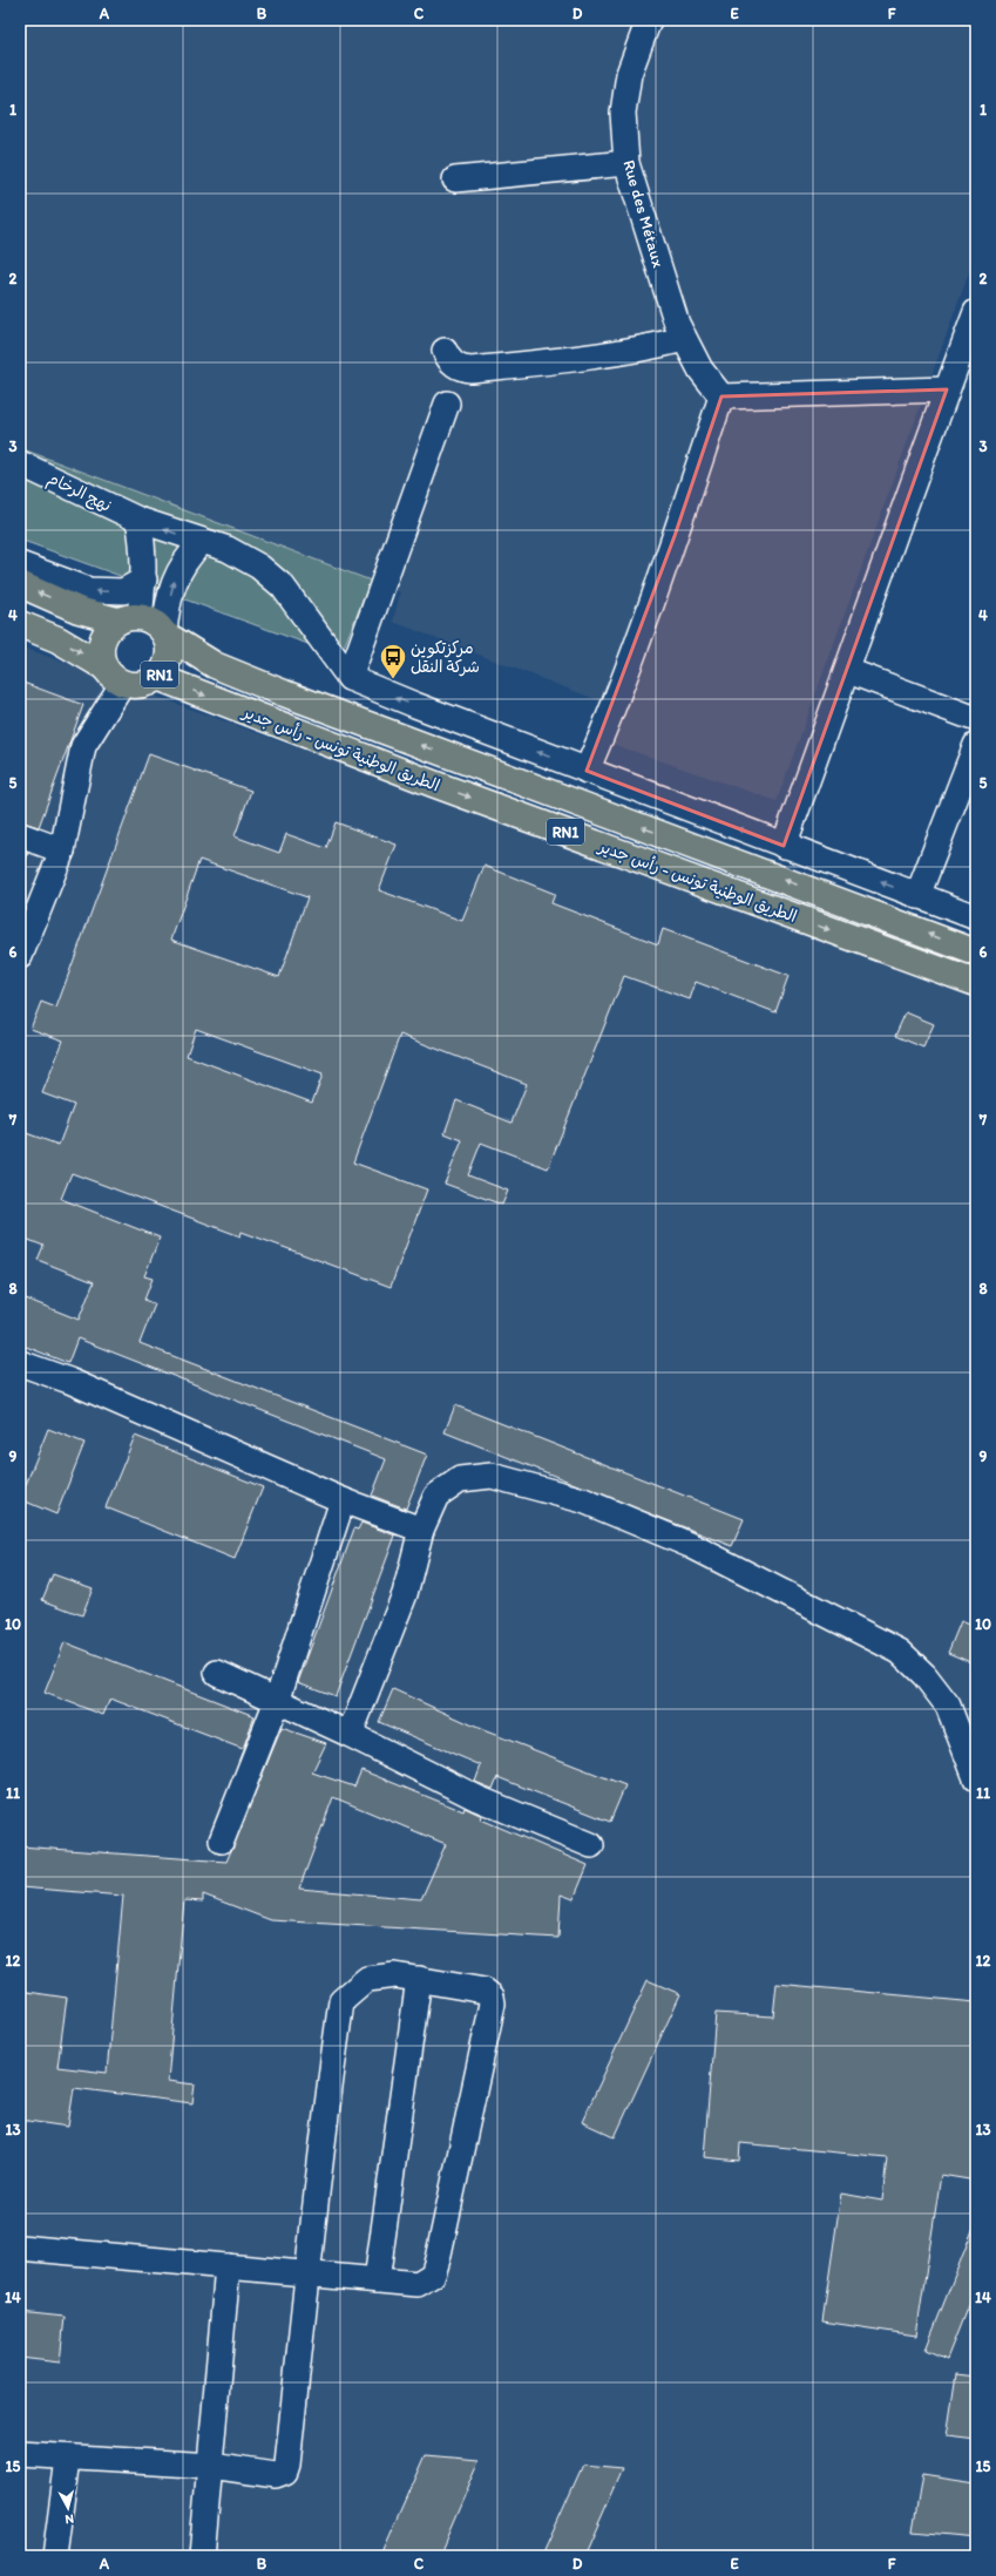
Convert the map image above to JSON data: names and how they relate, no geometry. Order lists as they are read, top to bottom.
{
  "streets": {
    "main road": ["RN1", "الطريق الوطنية تونس - رأس جدير"],
    "street": ["Rue des Métaux", "نهج الرخام"]
  },
  "crossings": [
    ["RN1", "الطريق الوطنية تونس - رأس جدير"]
  ],
  "places": {
    "bus stop": ["مركزتكوين شركة النقل"]
  },
  "north": "bottom",
  "grid": {
    "columns": [
      "A",
      "B",
      "C",
      "D",
      "E",
      "F"
    ],
    "rows": [
      "1",
      "2",
      "3",
      "4",
      "5",
      "6",
      "7",
      "8",
      "9",
      "10",
      "11",
      "12",
      "13",
      "14",
      "15"
    ]
  }
}
